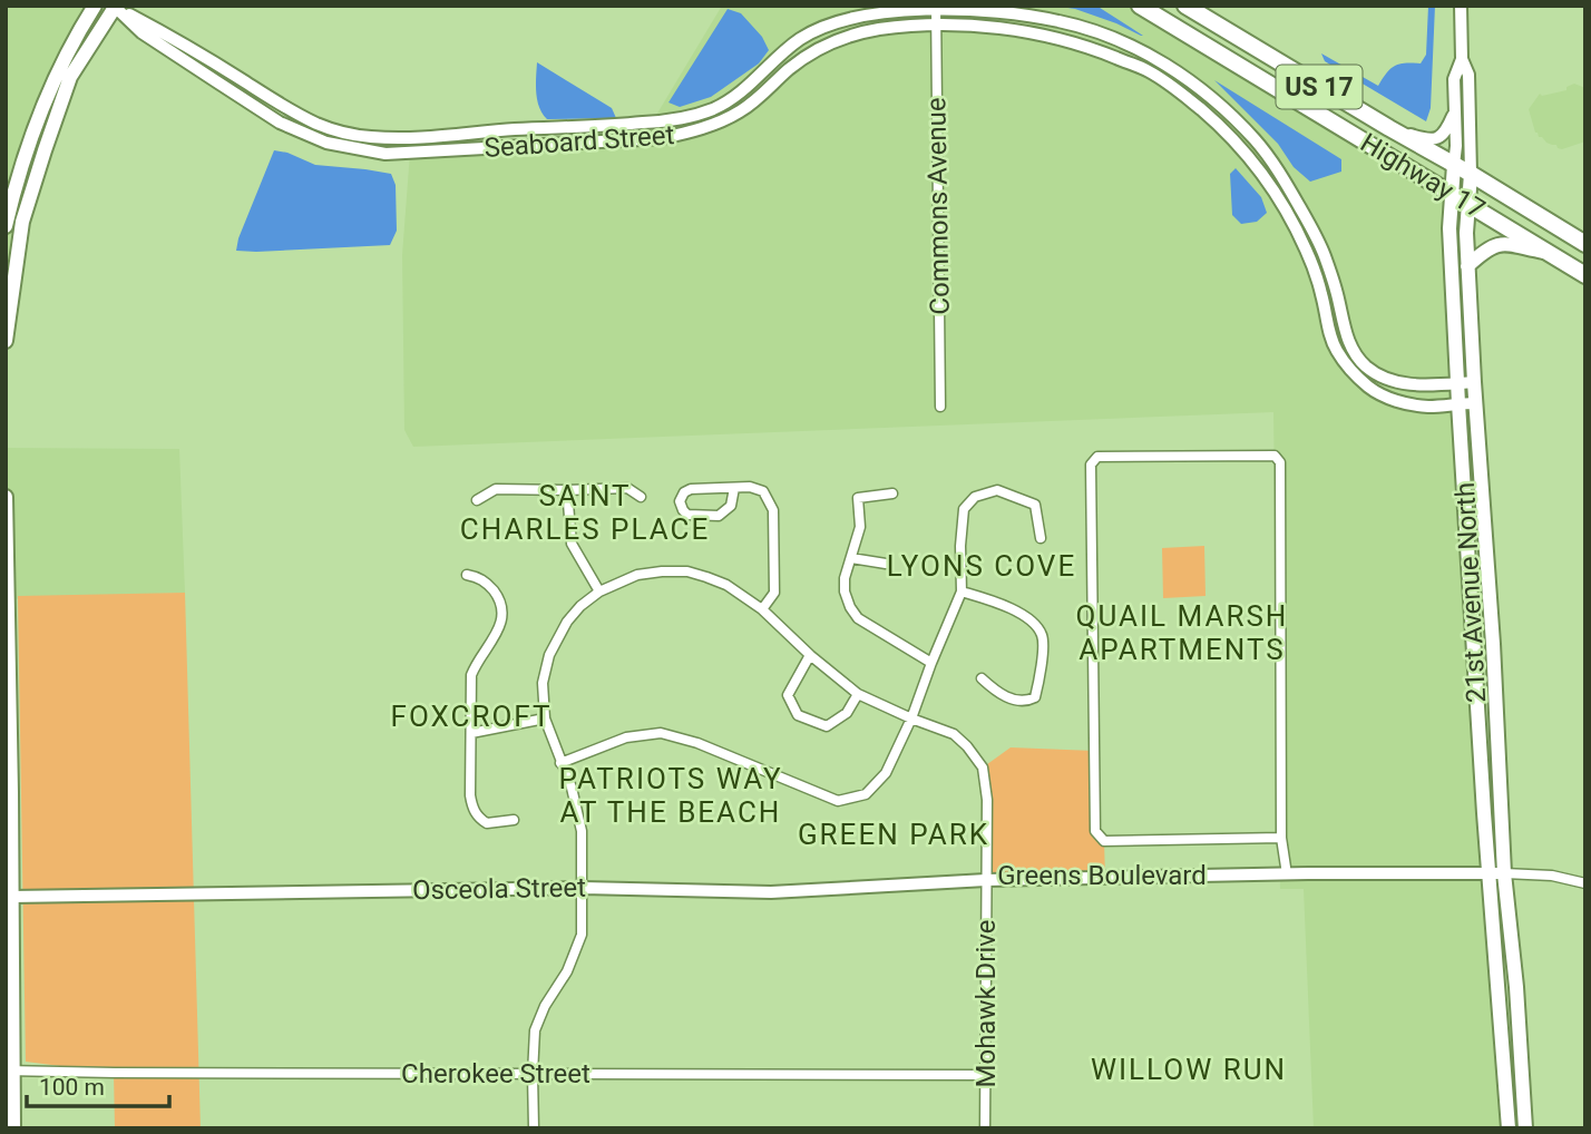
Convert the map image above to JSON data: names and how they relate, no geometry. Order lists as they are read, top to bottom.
{
  "streets": {
    "highway": ["US 17", "Highway 17"],
    "main road": ["21st Avenue North"],
    "street": [
      "Seaboard Street",
      "Commons Avenue",
      "Greens Boulevard",
      "Osceola Street",
      "Mohawk Drive",
      "Cherokee Street"
    ]
  },
  "crossings": [
    ["Seaboard Street", "Commons Avenue"],
    ["Seaboard Street", "21st Avenue North"],
    ["Highway 17", "21st Avenue North"],
    ["21st Avenue North", "Greens Boulevard"],
    ["Greens Boulevard", "Osceola Street"],
    ["Greens Boulevard", "Mohawk Drive"],
    ["Greens Boulevard", "Cherokee Street"],
    ["Osceola Street", "Mohawk Drive"],
    ["Mohawk Drive", "Cherokee Street"]
  ],
  "districts": [
    "SAINT CHARLES PLACE",
    "LYONS COVE",
    "QUAIL MARSH APARTMENTS",
    "FOXCROFT",
    "PATRIOTS WAY AT THE BEACH",
    "GREEN PARK",
    "WILLOW RUN"
  ],
  "scale_bar": "100 m"
}
